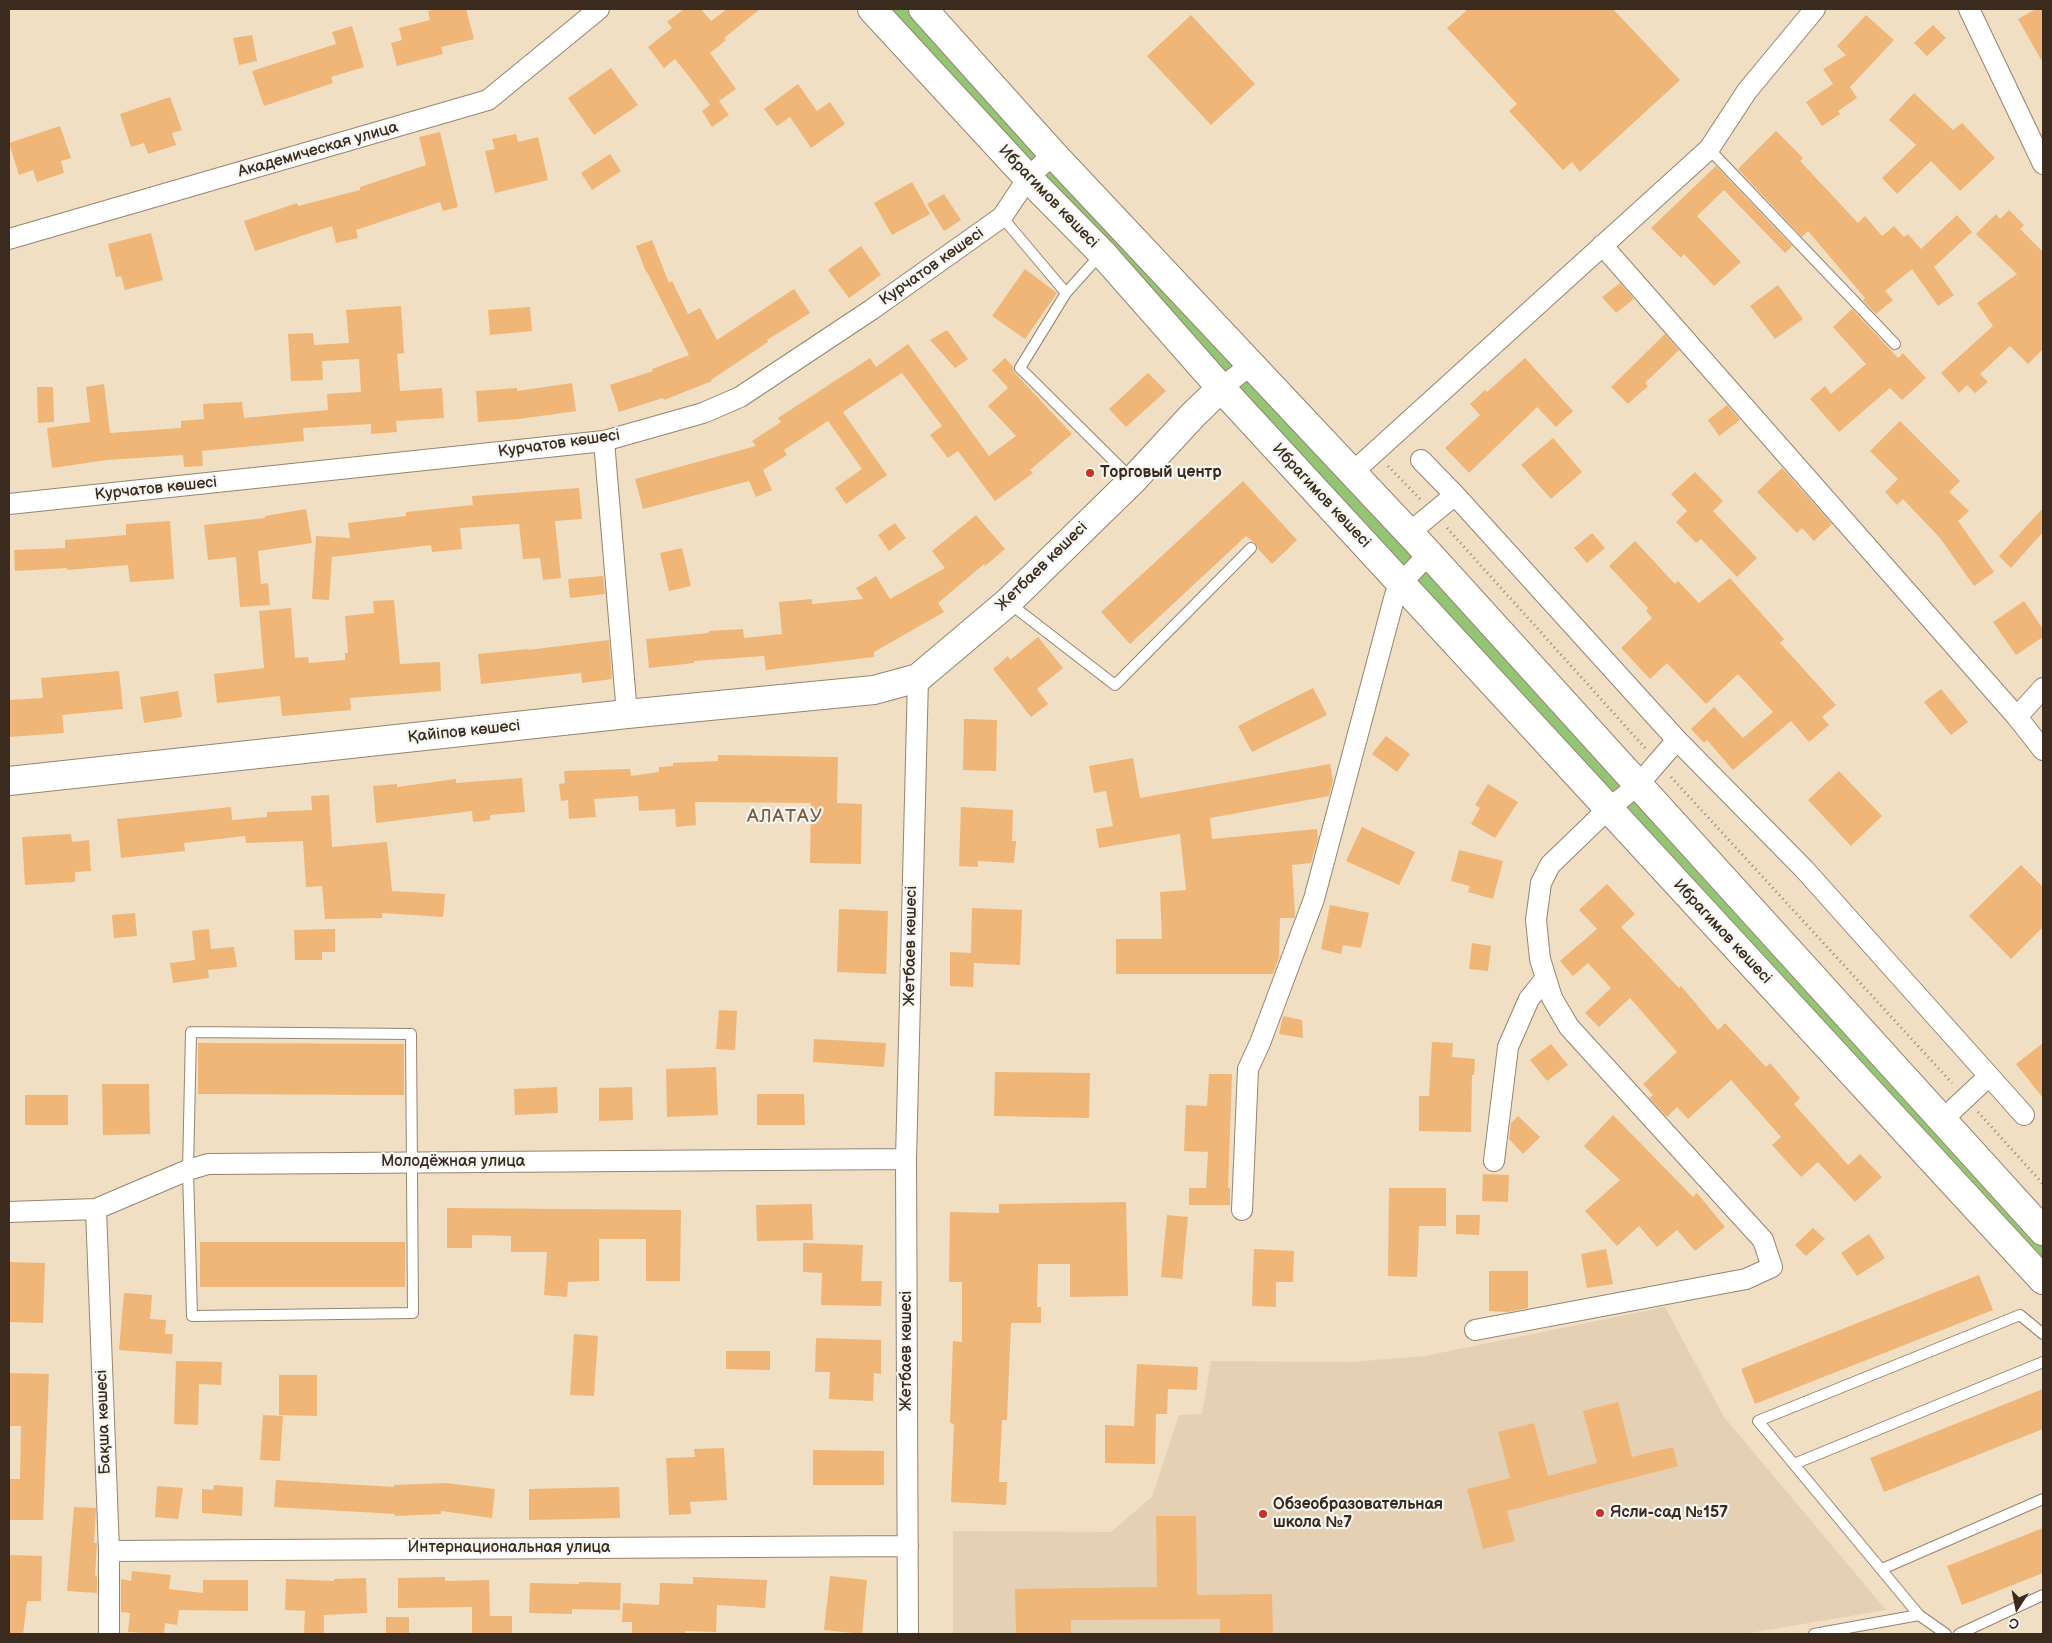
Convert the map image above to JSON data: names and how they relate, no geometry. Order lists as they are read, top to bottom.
{
  "streets": {
    "street": [
      "Академическая улица",
      "Ибрагимов көшесі",
      "Курчатов көшесі",
      "Жетбаев көшесі",
      "Қайіпов көшесі",
      "Молодёжная улица",
      "Бақша көшесі",
      "Интернациональная улица"
    ]
  },
  "crossings": [
    ["Ибрагимов көшесі", "Курчатов көшесі"],
    ["Ибрагимов көшесі", "Жетбаев көшесі"],
    ["Жетбаев көшесі", "Қайіпов көшесі"],
    ["Жетбаев көшесі", "Молодёжная улица"],
    ["Жетбаев көшесі", "Интернациональная улица"],
    ["Молодёжная улица", "Бақша көшесі"],
    ["Бақша көшесі", "Интернациональная улица"]
  ],
  "districts": ["АЛАТАУ"],
  "places": ["Торговый центр", "Ясли-сад №157", "Обзеобразовательная школа №7"],
  "north": "bottom"
}
